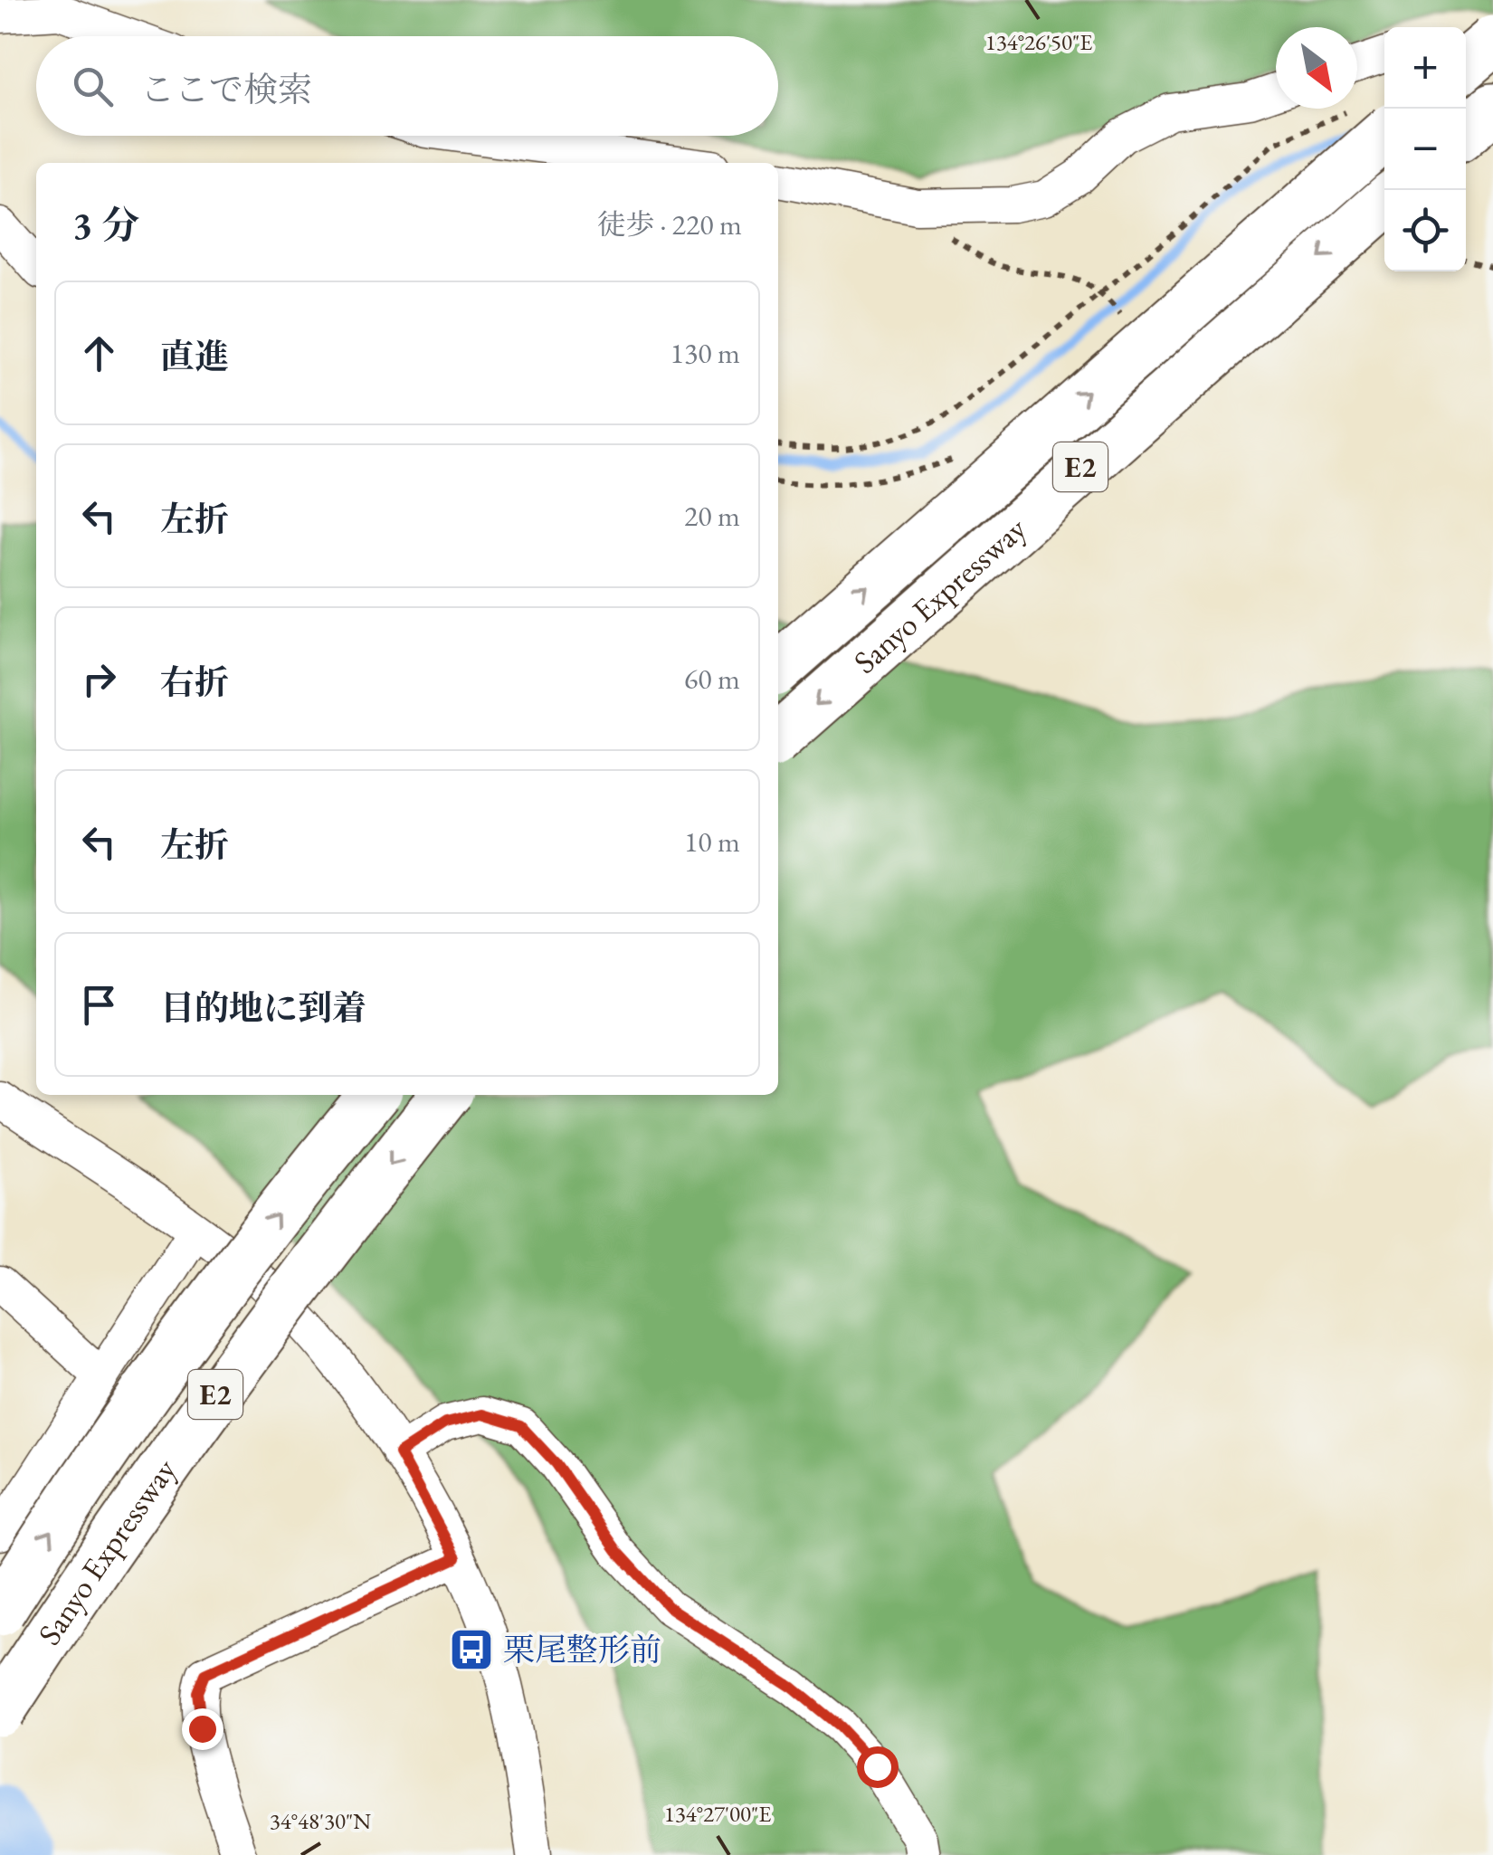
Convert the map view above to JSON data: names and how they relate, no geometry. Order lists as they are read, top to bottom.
{
  "streets": {
    "highway": ["E2", "Sanyo Expressway"]
  },
  "places": {
    "bus stop": ["栗尾整形前"]
  },
  "north": "bottom right",
  "page": {
    "map_buttons": ["+", "−"],
    "search": "ここで検索",
    "heading": ["3 分", "徒歩 · 220 m"],
    "list": [
      ["直進", "130 m"],
      ["左折", "20 m"],
      ["右折", "60 m"],
      ["左折", "10 m"],
      "目的地に到着"
    ]
  },
  "coordinates": ["134°26'50\"E", "134°27'00\"E", "34°48'30\"N"]
}
